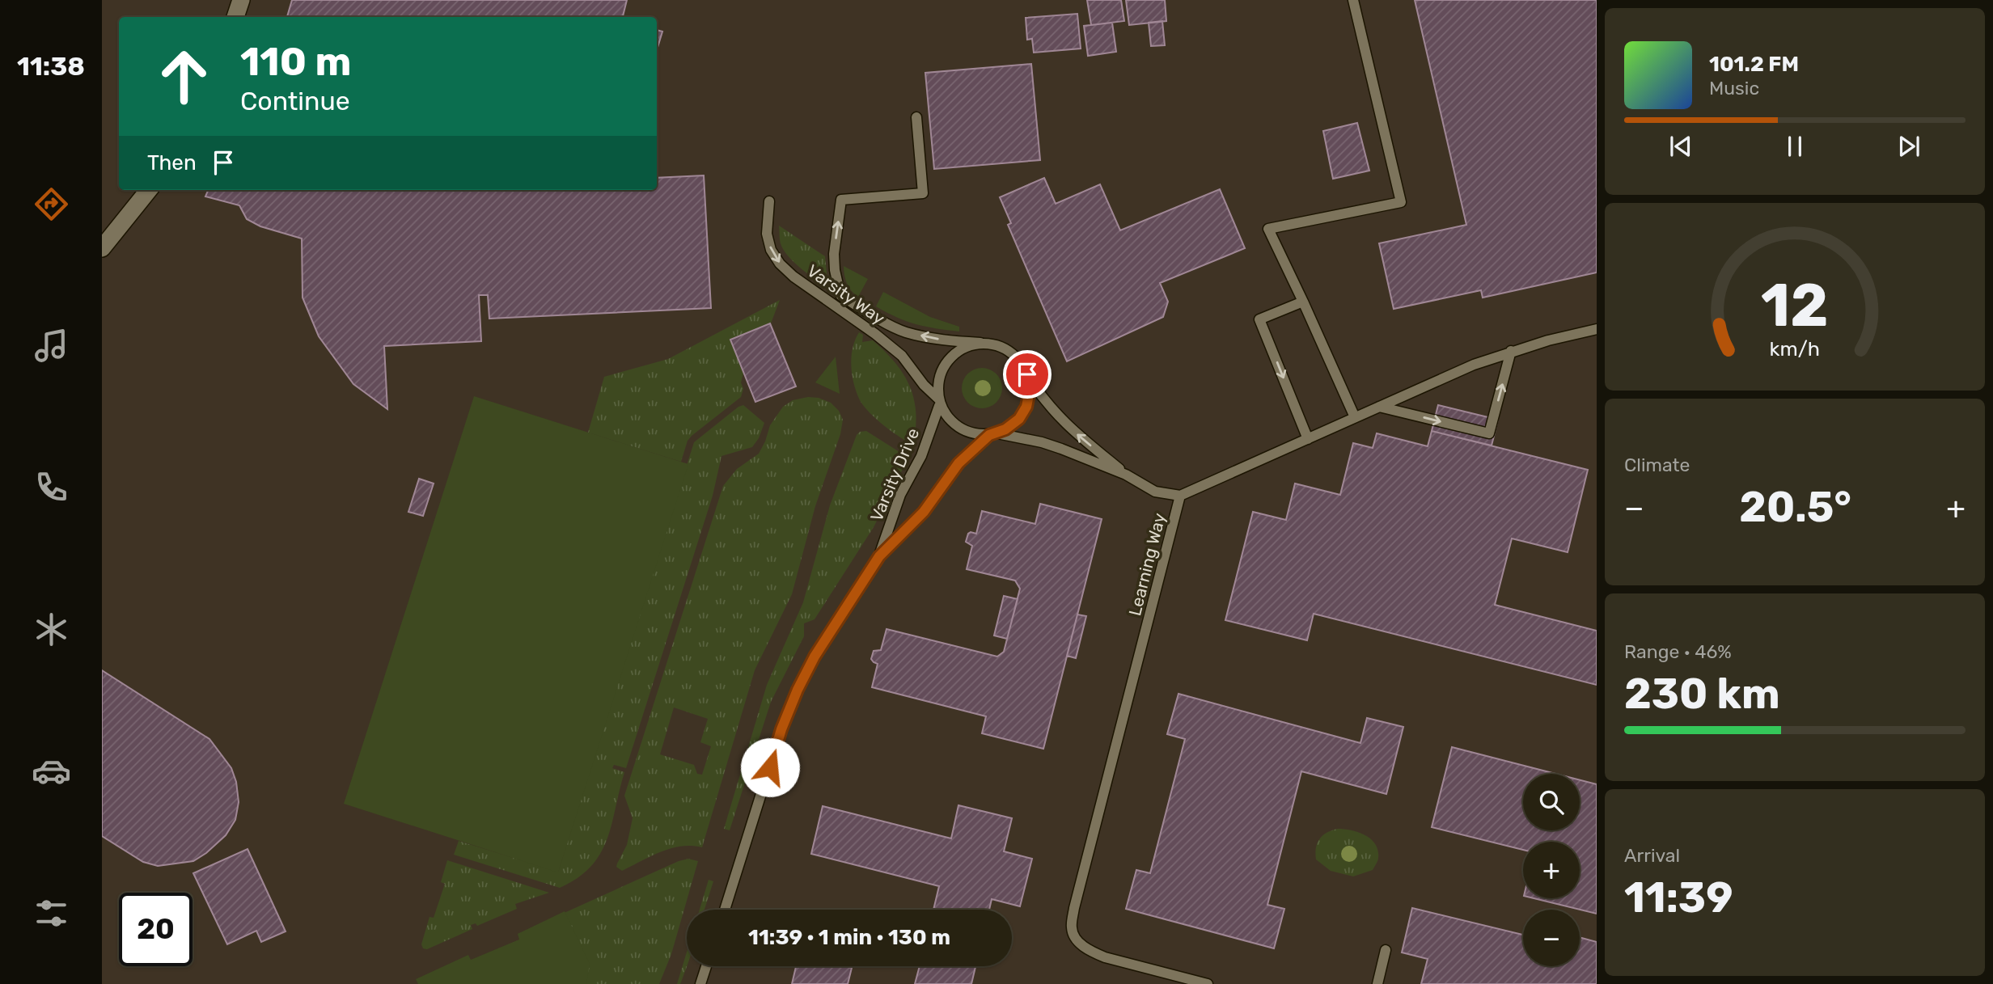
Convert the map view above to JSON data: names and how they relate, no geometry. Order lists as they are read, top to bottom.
{
  "streets": {
    "lane": ["Varsity Way", "Varsity Drive", "Learning Way"]
  },
  "crossings": [
    ["Varsity Way", "Varsity Drive"]
  ],
  "page": {
    "tabs": "11:38",
    "turn": ["110 m", "Continue"],
    "song": ["101.2 FM", "Music"],
    "then": "Then",
    "tile": [
      "Climate",
      ["Range · 46%", "230 km"],
      ["Arrival", "11:39"]
    ],
    "heat": ["−", "20.5°", "+"],
    "map_buttons": ["+", "−"],
    "limit": "20",
    "trip": "11:39 · 1 min · 130 m",
    "gauge": ["12", "km/h"]
  }
}
